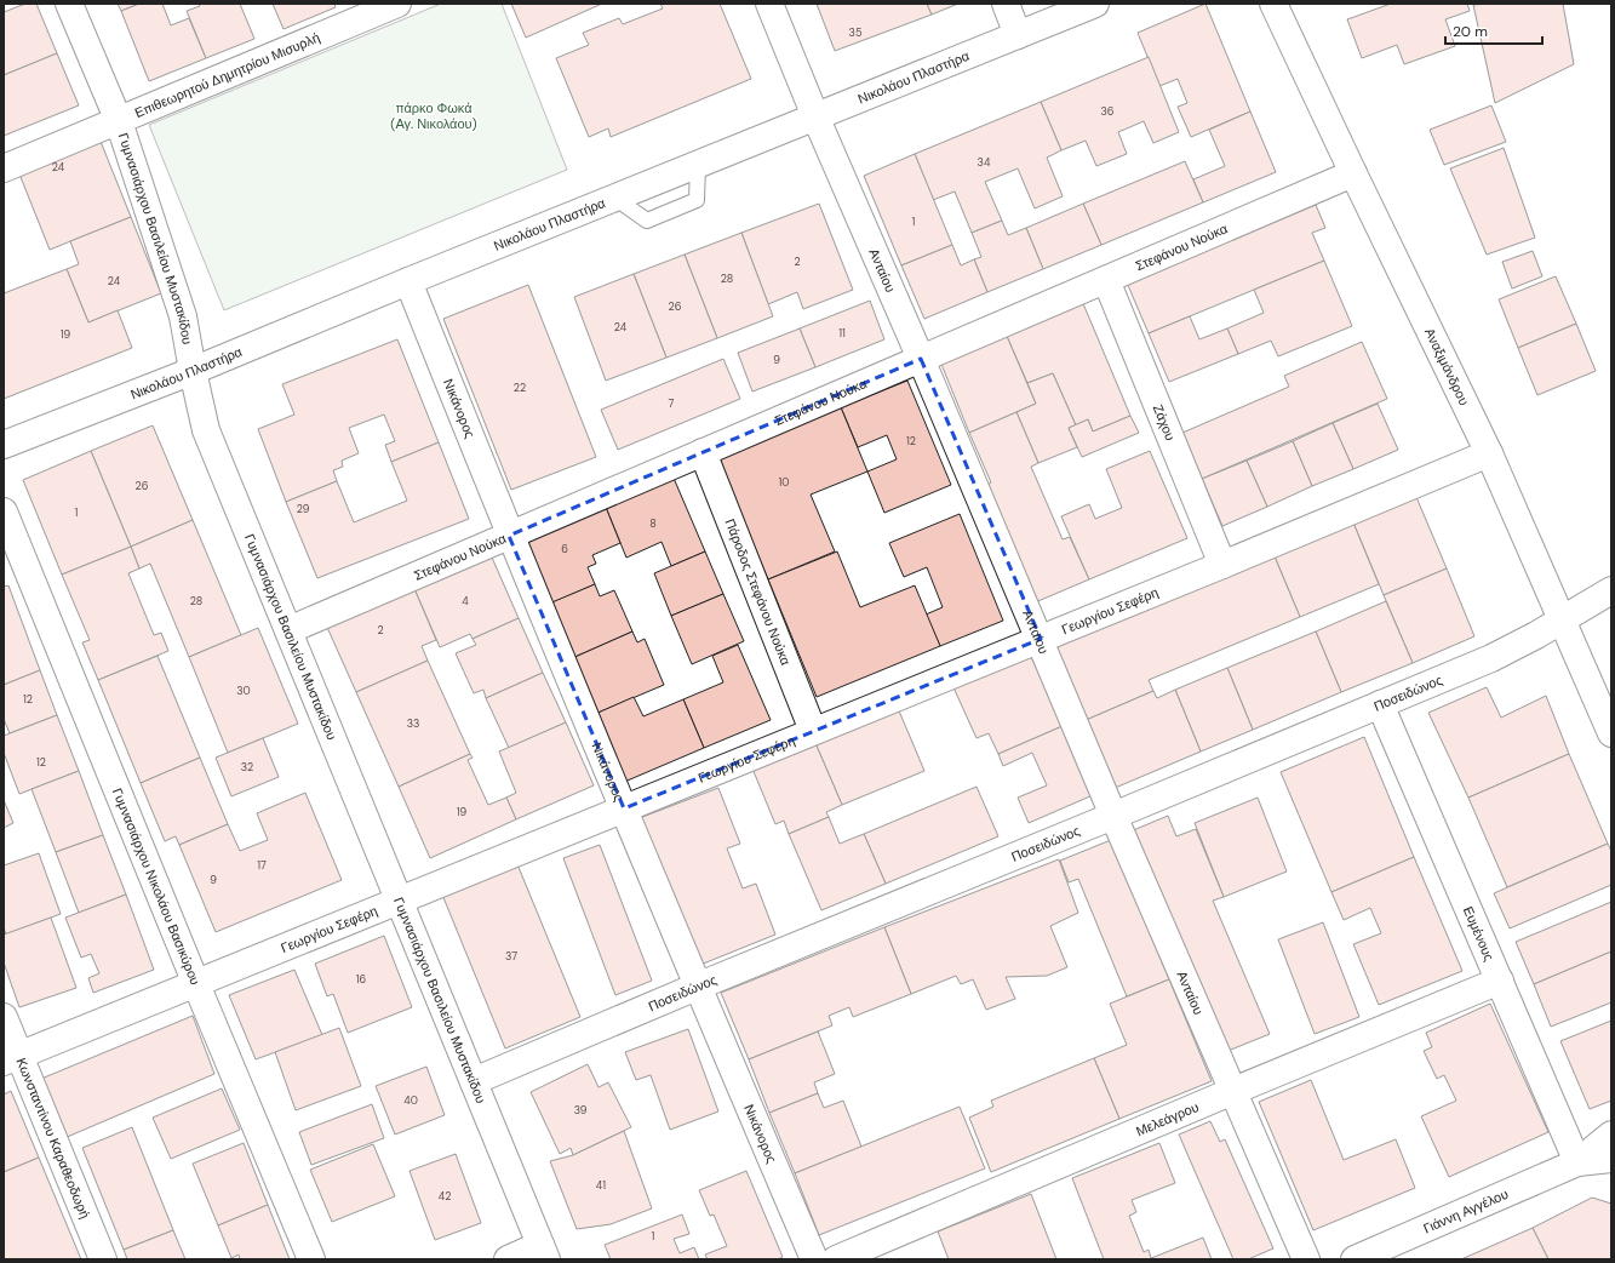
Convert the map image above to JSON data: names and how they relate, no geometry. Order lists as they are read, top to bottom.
{
  "streets": {
    "street": [
      "Επιθεωρητού Δημητρίου Μισυρλή",
      "Νικολάου Πλαστήρα",
      "Γυμνασιάρχου Βασιλείου Μυστακίδου",
      "Στεφάνου Νούκα",
      "Ανταίου",
      "Αναξιμάνδρου",
      "Νικάνορος",
      "Ζάχου",
      "Πάροδος Στεφάνου Νούκα",
      "Γεωργίου Σεφέρη",
      "Ποσειδώνος",
      "Γυμνασιάρχου Νικολάου Βασικύρου",
      "Ευμένους",
      "Μελεάγρου",
      "Κωνσταντίνου Καραθεοδωρή",
      "Γιάννη Αγγέλου"
    ]
  },
  "crossings": [
    ["Επιθεωρητού Δημητρίου Μισυρλή", "Γυμνασιάρχου Βασιλείου Μυστακίδου"],
    ["Νικολάου Πλαστήρα", "Γυμνασιάρχου Βασιλείου Μυστακίδου"],
    ["Νικολάου Πλαστήρα", "Ανταίου"],
    ["Νικολάου Πλαστήρα", "Νικάνορος"],
    ["Γυμνασιάρχου Βασιλείου Μυστακίδου", "Στεφάνου Νούκα"],
    ["Γυμνασιάρχου Βασιλείου Μυστακίδου", "Γεωργίου Σεφέρη"],
    ["Γυμνασιάρχου Βασιλείου Μυστακίδου", "Ποσειδώνος"],
    ["Στεφάνου Νούκα", "Ανταίου"],
    ["Στεφάνου Νούκα", "Αναξιμάνδρου"],
    ["Στεφάνου Νούκα", "Νικάνορος"],
    ["Στεφάνου Νούκα", "Ζάχου"],
    ["Στεφάνου Νούκα", "Πάροδος Στεφάνου Νούκα"],
    ["Ανταίου", "Γεωργίου Σεφέρη"],
    ["Ανταίου", "Ποσειδώνος"],
    ["Ανταίου", "Μελεάγρου"],
    ["Αναξιμάνδρου", "Γεωργίου Σεφέρη"],
    ["Αναξιμάνδρου", "Ποσειδώνος"],
    ["Νικάνορος", "Γεωργίου Σεφέρη"],
    ["Νικάνορος", "Ποσειδώνος"],
    ["Ζάχου", "Γεωργίου Σεφέρη"],
    ["Πάροδος Στεφάνου Νούκα", "Γεωργίου Σεφέρη"],
    ["Γεωργίου Σεφέρη", "Γυμνασιάρχου Νικολάου Βασικύρου"],
    ["Γεωργίου Σεφέρη", "Κωνσταντίνου Καραθεοδωρή"],
    ["Ποσειδώνος", "Ευμένους"],
    ["Ευμένους", "Μελεάγρου"],
    ["Ευμένους", "Γιάννη Αγγέλου"]
  ],
  "parks": ["πάρκο Φωκά (Αγ. Νικολάου)"],
  "house_numbers": [
    "35",
    "36",
    "34",
    "24",
    "1",
    "2",
    "28",
    "24",
    "26",
    "24",
    "11",
    "19",
    "9",
    "22",
    "7",
    "12",
    "10",
    "26",
    "29",
    "1",
    "8",
    "6",
    "28",
    "4",
    "2",
    "30",
    "12",
    "33",
    "12",
    "32",
    "19",
    "17",
    "9",
    "37",
    "16",
    "40",
    "39",
    "41",
    "42",
    "1"
  ],
  "scale_bar": "20 m"
}
